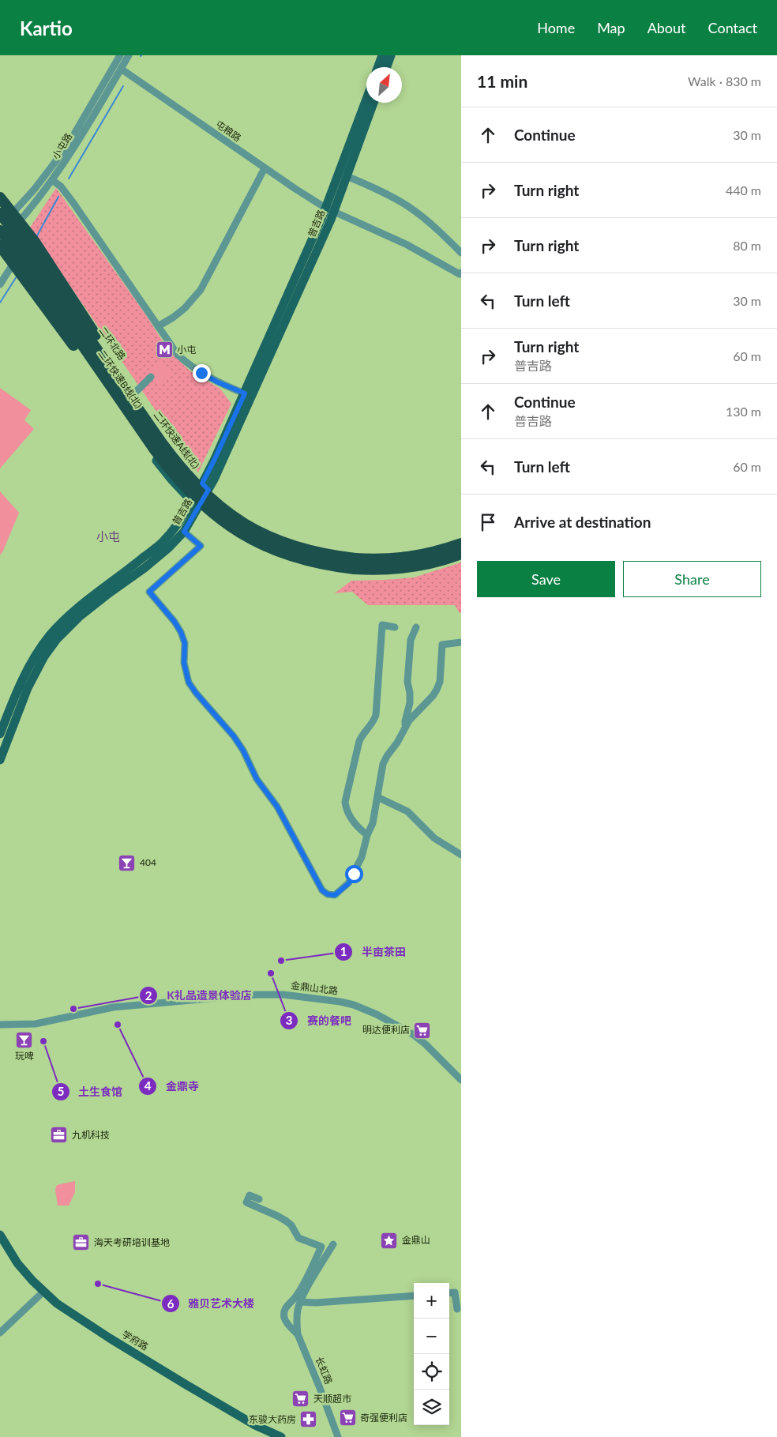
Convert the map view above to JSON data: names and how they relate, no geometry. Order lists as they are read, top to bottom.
{
  "streets": {
    "highway": ["二环快速B线(北)", "二环快速A线(北)"],
    "main road": ["普吉路", "二环北路", "学府路"],
    "street": [
      "屯粮路",
      "小屯路",
      "金鼎山北路",
      "长虹路"
    ]
  },
  "crossings": [
    ["屯粮路", "小屯路"],
    ["屯粮路", "普吉路"],
    ["小屯路", "二环北路"],
    ["小屯路", "二环快速B线(北)"],
    ["小屯路", "二环快速A线(北)"],
    ["普吉路", "二环北路"],
    ["二环北路", "二环快速A线(北)"],
    ["二环快速B线(北)", "二环快速A线(北)"]
  ],
  "districts": ["小屯"],
  "places": {
    "metro station": ["小屯"],
    "bar": ["404", "玩啤"],
    "other": [
      "半亩茶田",
      "赛的餐吧",
      "K礼品造景体验店",
      "金鼎寺",
      "土生食馆",
      "雅贝艺术大楼"
    ],
    "supermarket": ["明达便利店", "天顺超市", "奇强便利店"],
    "office": ["九机科技", "海天考研培训基地"],
    "place": ["金鼎山"],
    "pharmacy": ["东骏大药房"]
  },
  "north": "top right",
  "page": {
    "header": "Kartio",
    "nav": [
      "Home",
      "Map",
      "About",
      "Contact"
    ],
    "heading": ["11 min", "Walk · 830 m"],
    "list": [
      ["Continue", "30 m"],
      ["Turn right", "440 m"],
      ["Turn right", "80 m"],
      ["Turn left", "30 m"],
      ["Turn right", "普吉路", "60 m"],
      ["Continue", "普吉路", "130 m"],
      ["Turn left", "60 m"],
      "Arrive at destination"
    ],
    "buttons": ["Save", "Share"],
    "map_buttons": ["+", "−"]
  }
}
